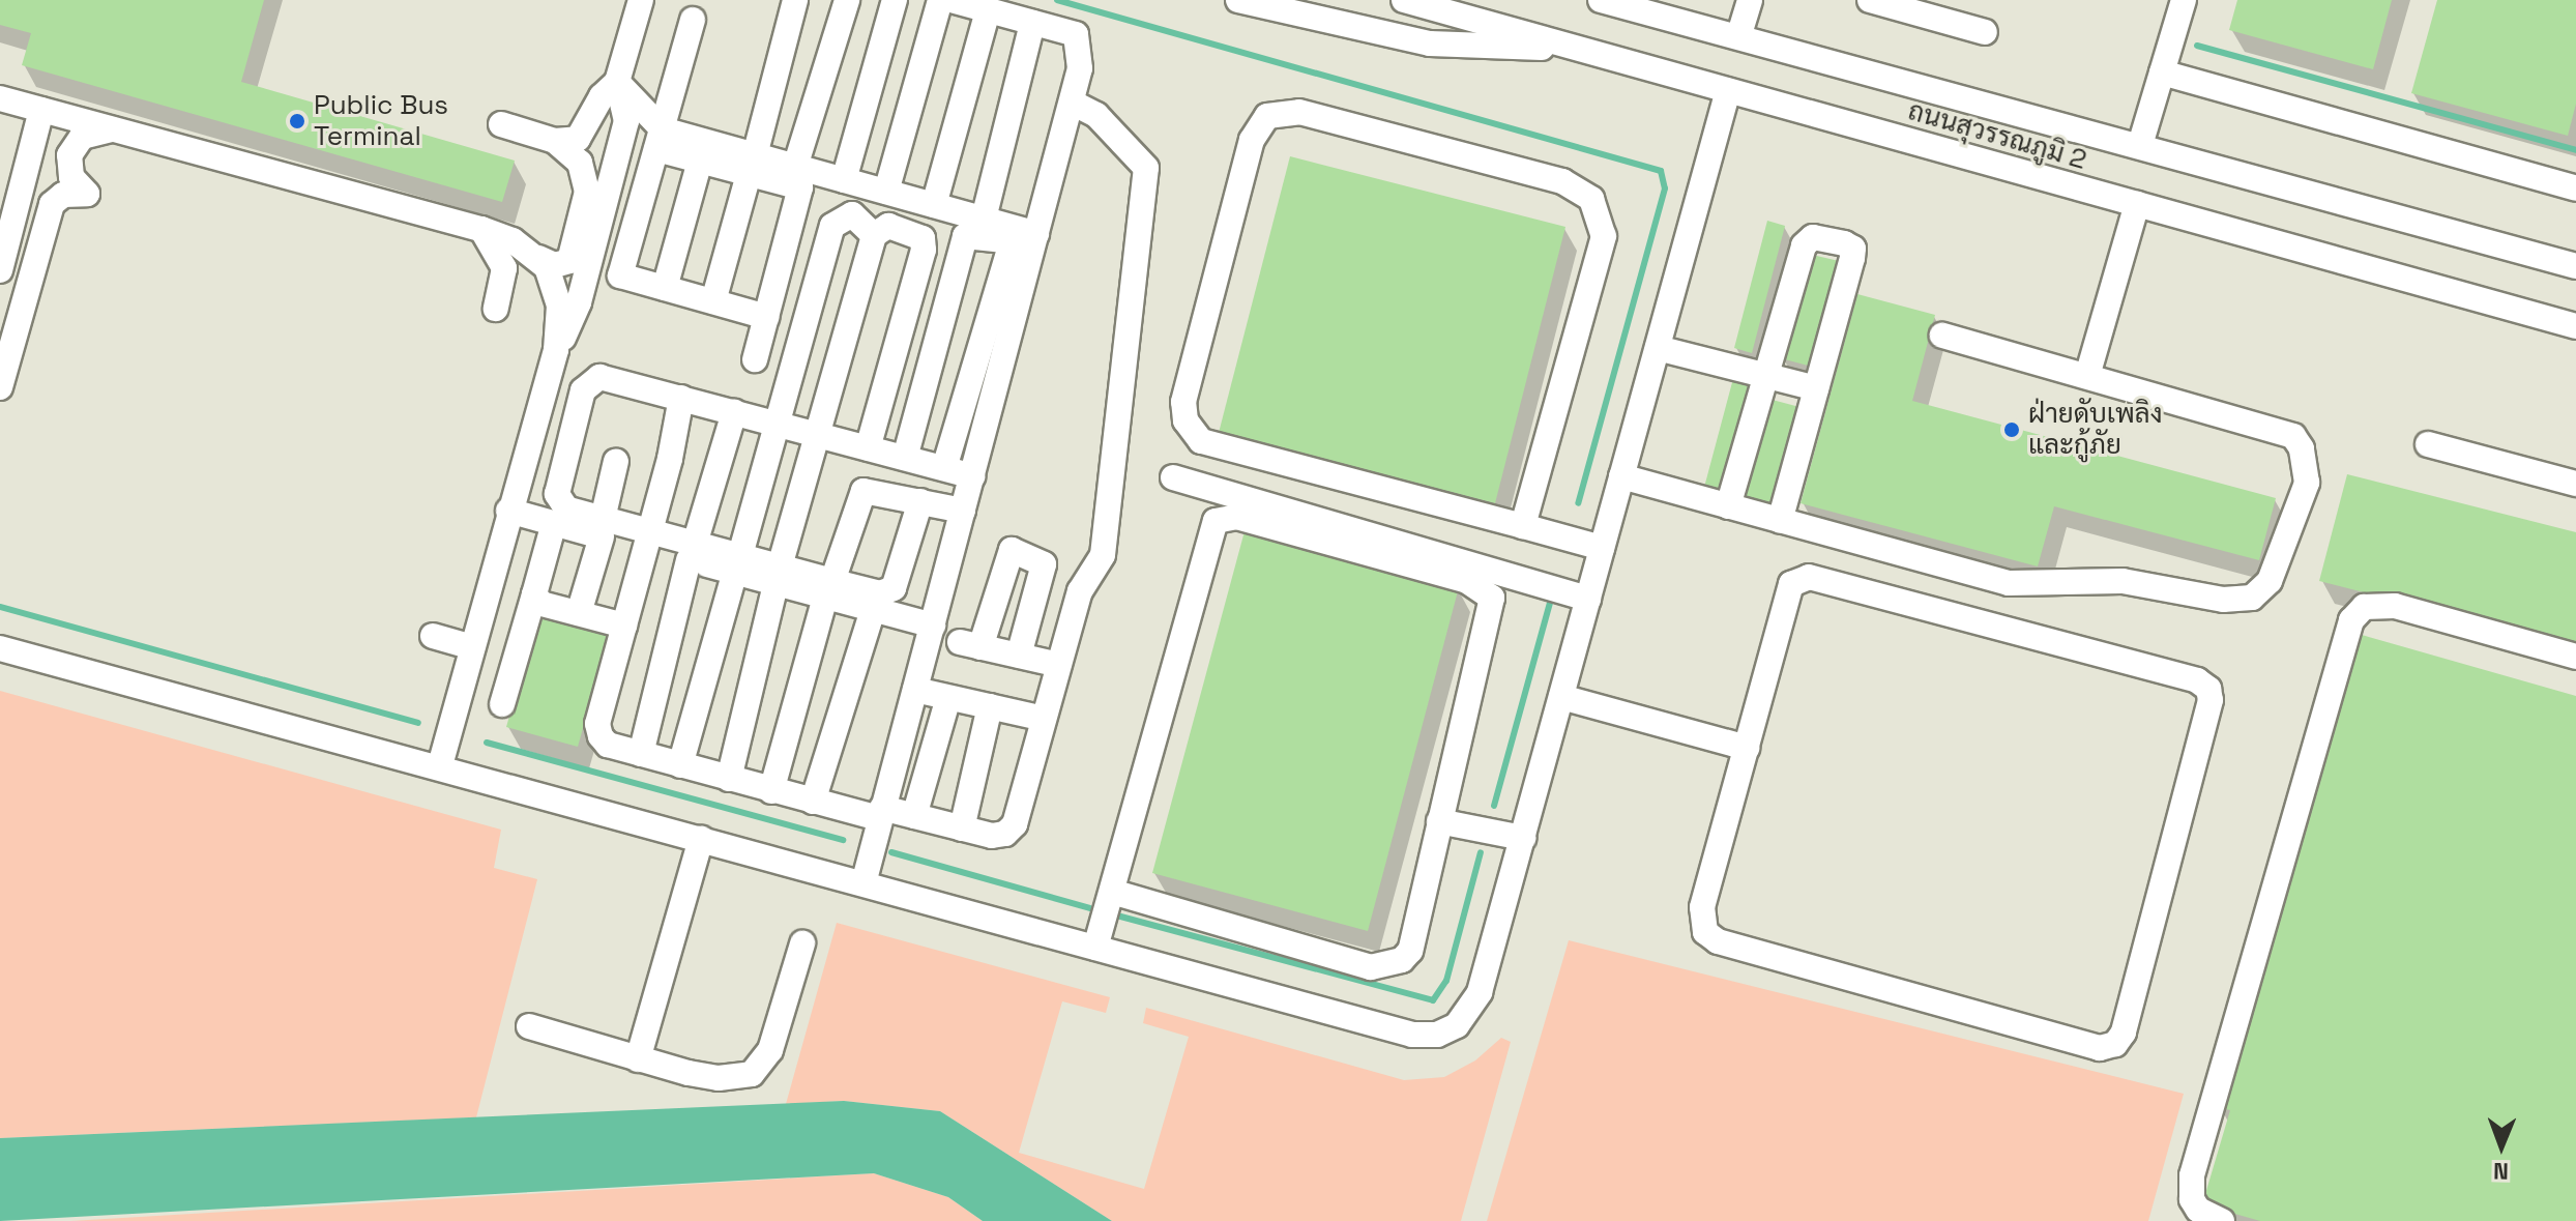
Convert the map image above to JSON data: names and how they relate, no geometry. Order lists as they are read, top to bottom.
{
  "streets": {
    "street": ["ถนนสุวรรณภูมิ 2"]
  },
  "places": ["Public Bus Terminal", "ฝ่ายดับเพลิง และกู้ภัย"],
  "north": "bottom"
}
